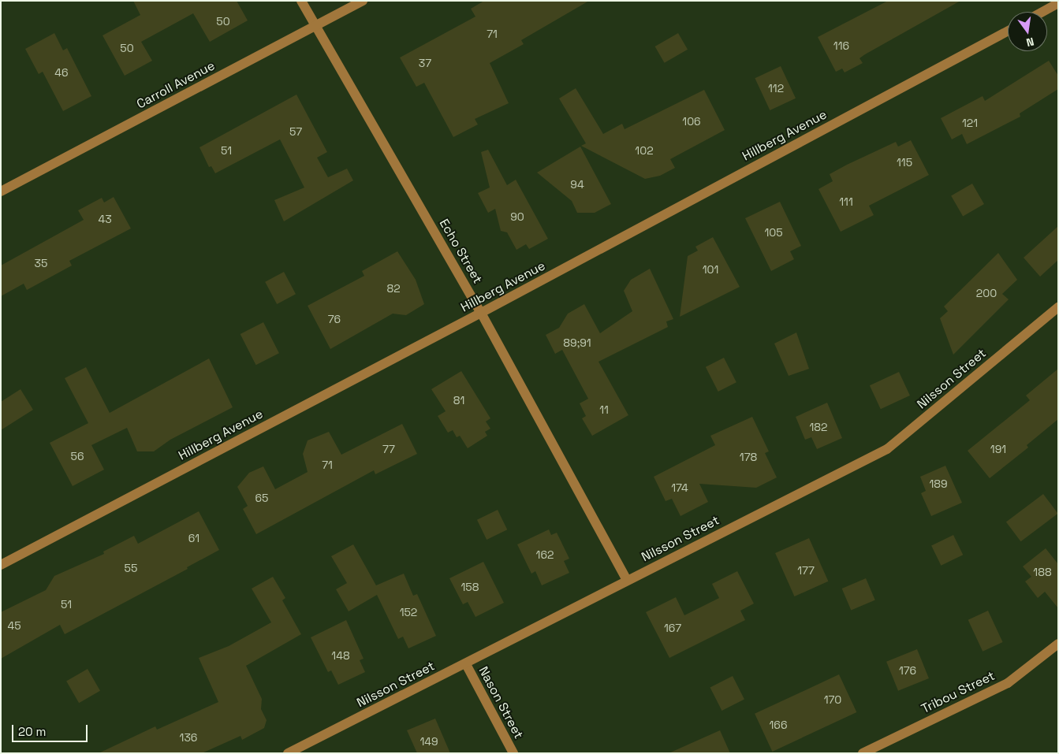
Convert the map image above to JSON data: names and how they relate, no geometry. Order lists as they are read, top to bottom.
{
  "streets": {
    "street": [
      "Carroll Avenue",
      "Hillberg Avenue",
      "Echo Street",
      "Nilsson Street",
      "Tribou Street",
      "Nason Street"
    ]
  },
  "crossings": [
    ["Carroll Avenue", "Echo Street"],
    ["Hillberg Avenue", "Echo Street"],
    ["Echo Street", "Nilsson Street"],
    ["Nilsson Street", "Nason Street"]
  ],
  "house_numbers": [
    "50",
    "71",
    "116",
    "50",
    "37",
    "46",
    "112",
    "106",
    "121",
    "57",
    "51",
    "102",
    "115",
    "94",
    "111",
    "90",
    "43",
    "105",
    "35",
    "101",
    "82",
    "200",
    "76",
    "89;91",
    "81",
    "11",
    "182",
    "77",
    "191",
    "56",
    "178",
    "71",
    "189",
    "174",
    "65",
    "61",
    "162",
    "55",
    "177",
    "188",
    "158",
    "51",
    "152",
    "45",
    "167",
    "148",
    "176",
    "170",
    "166",
    "136",
    "149"
  ],
  "scale_bar": "20 m",
  "north": "bottom"
}
